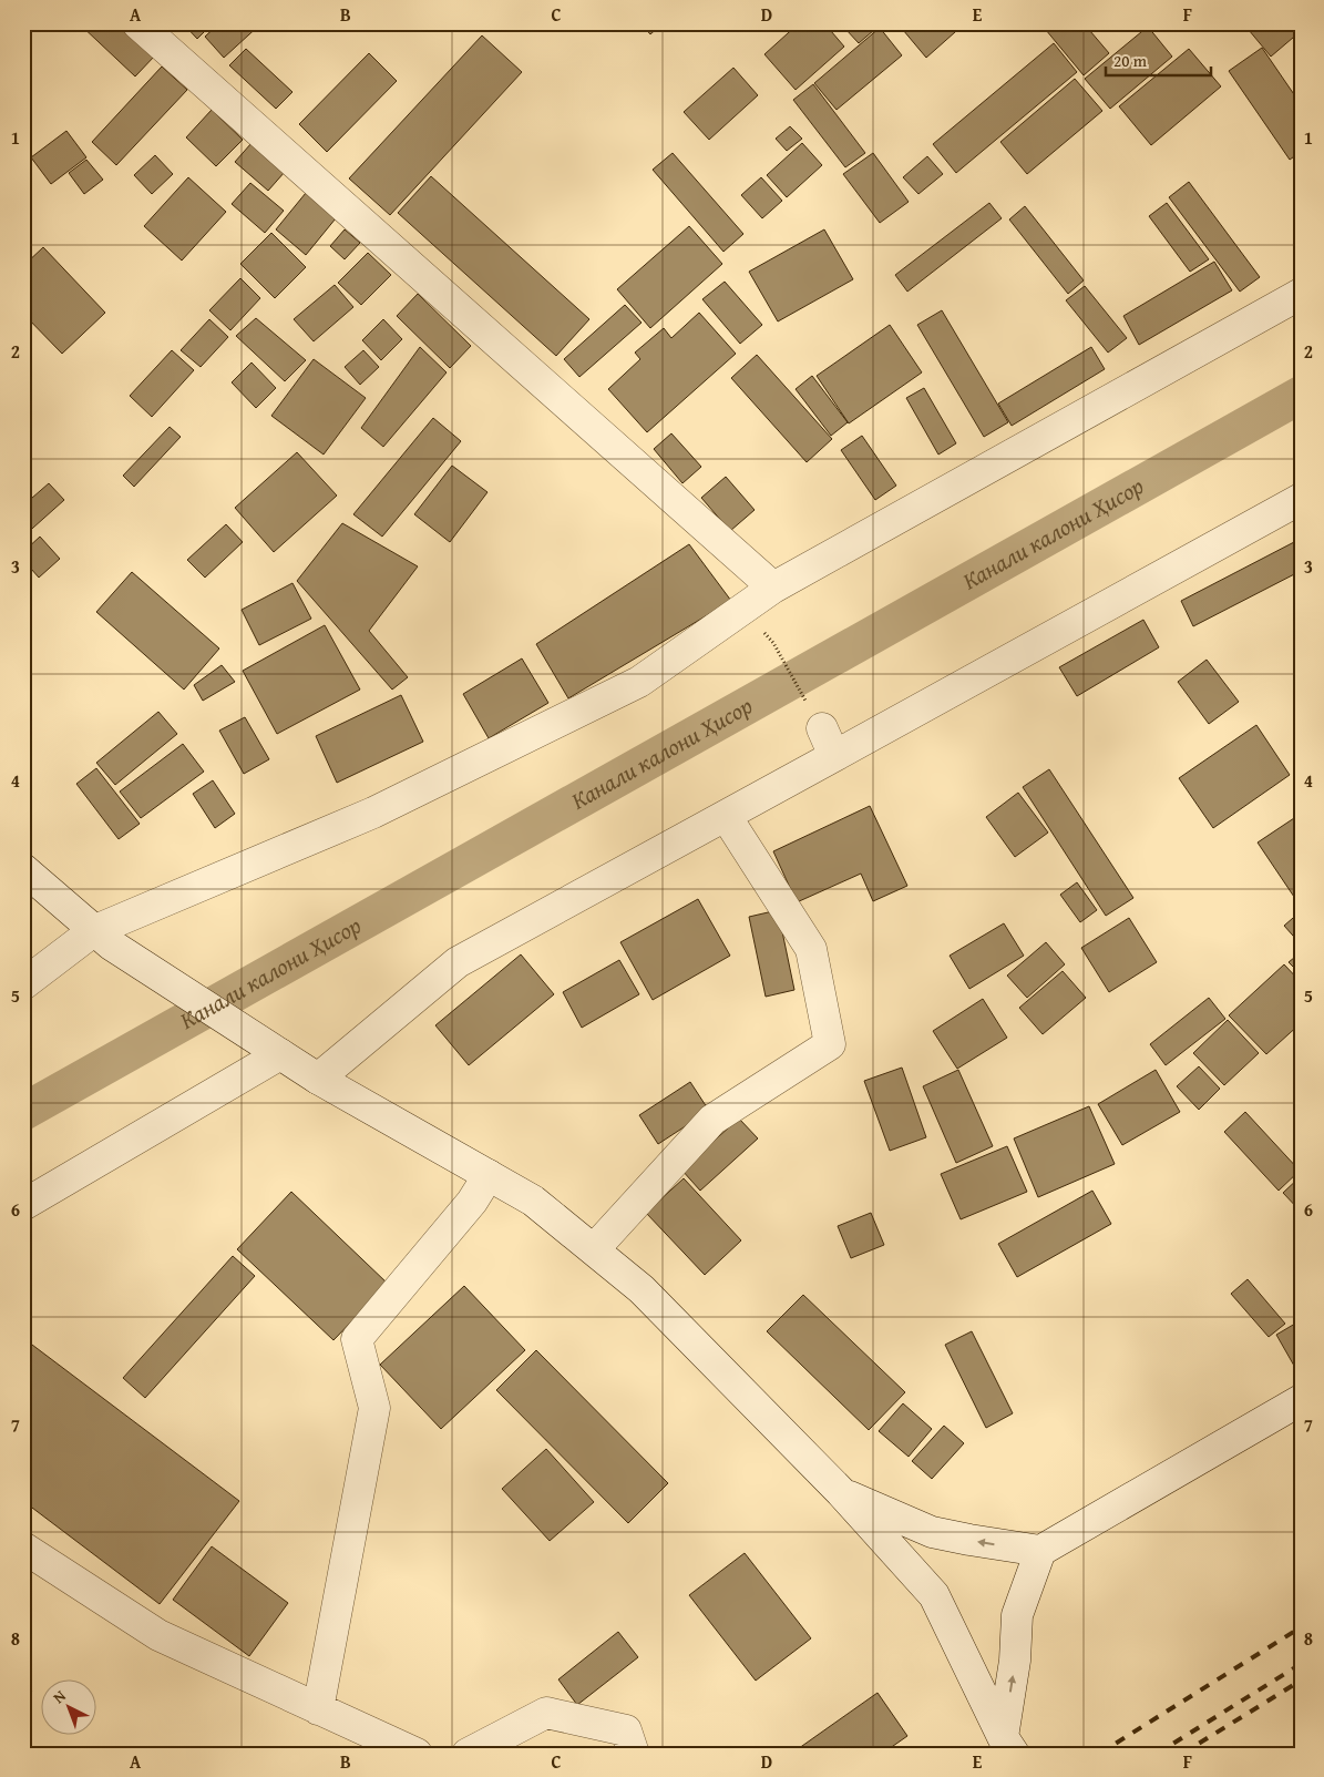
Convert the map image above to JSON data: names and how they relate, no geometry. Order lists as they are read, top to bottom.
{
  "water": ["Канали калони Ҳисор"],
  "scale_bar": "20 m",
  "north": "top left",
  "grid": {
    "columns": [
      "A",
      "B",
      "C",
      "D",
      "E",
      "F"
    ],
    "rows": [
      "1",
      "2",
      "3",
      "4",
      "5",
      "6",
      "7",
      "8"
    ]
  }
}
